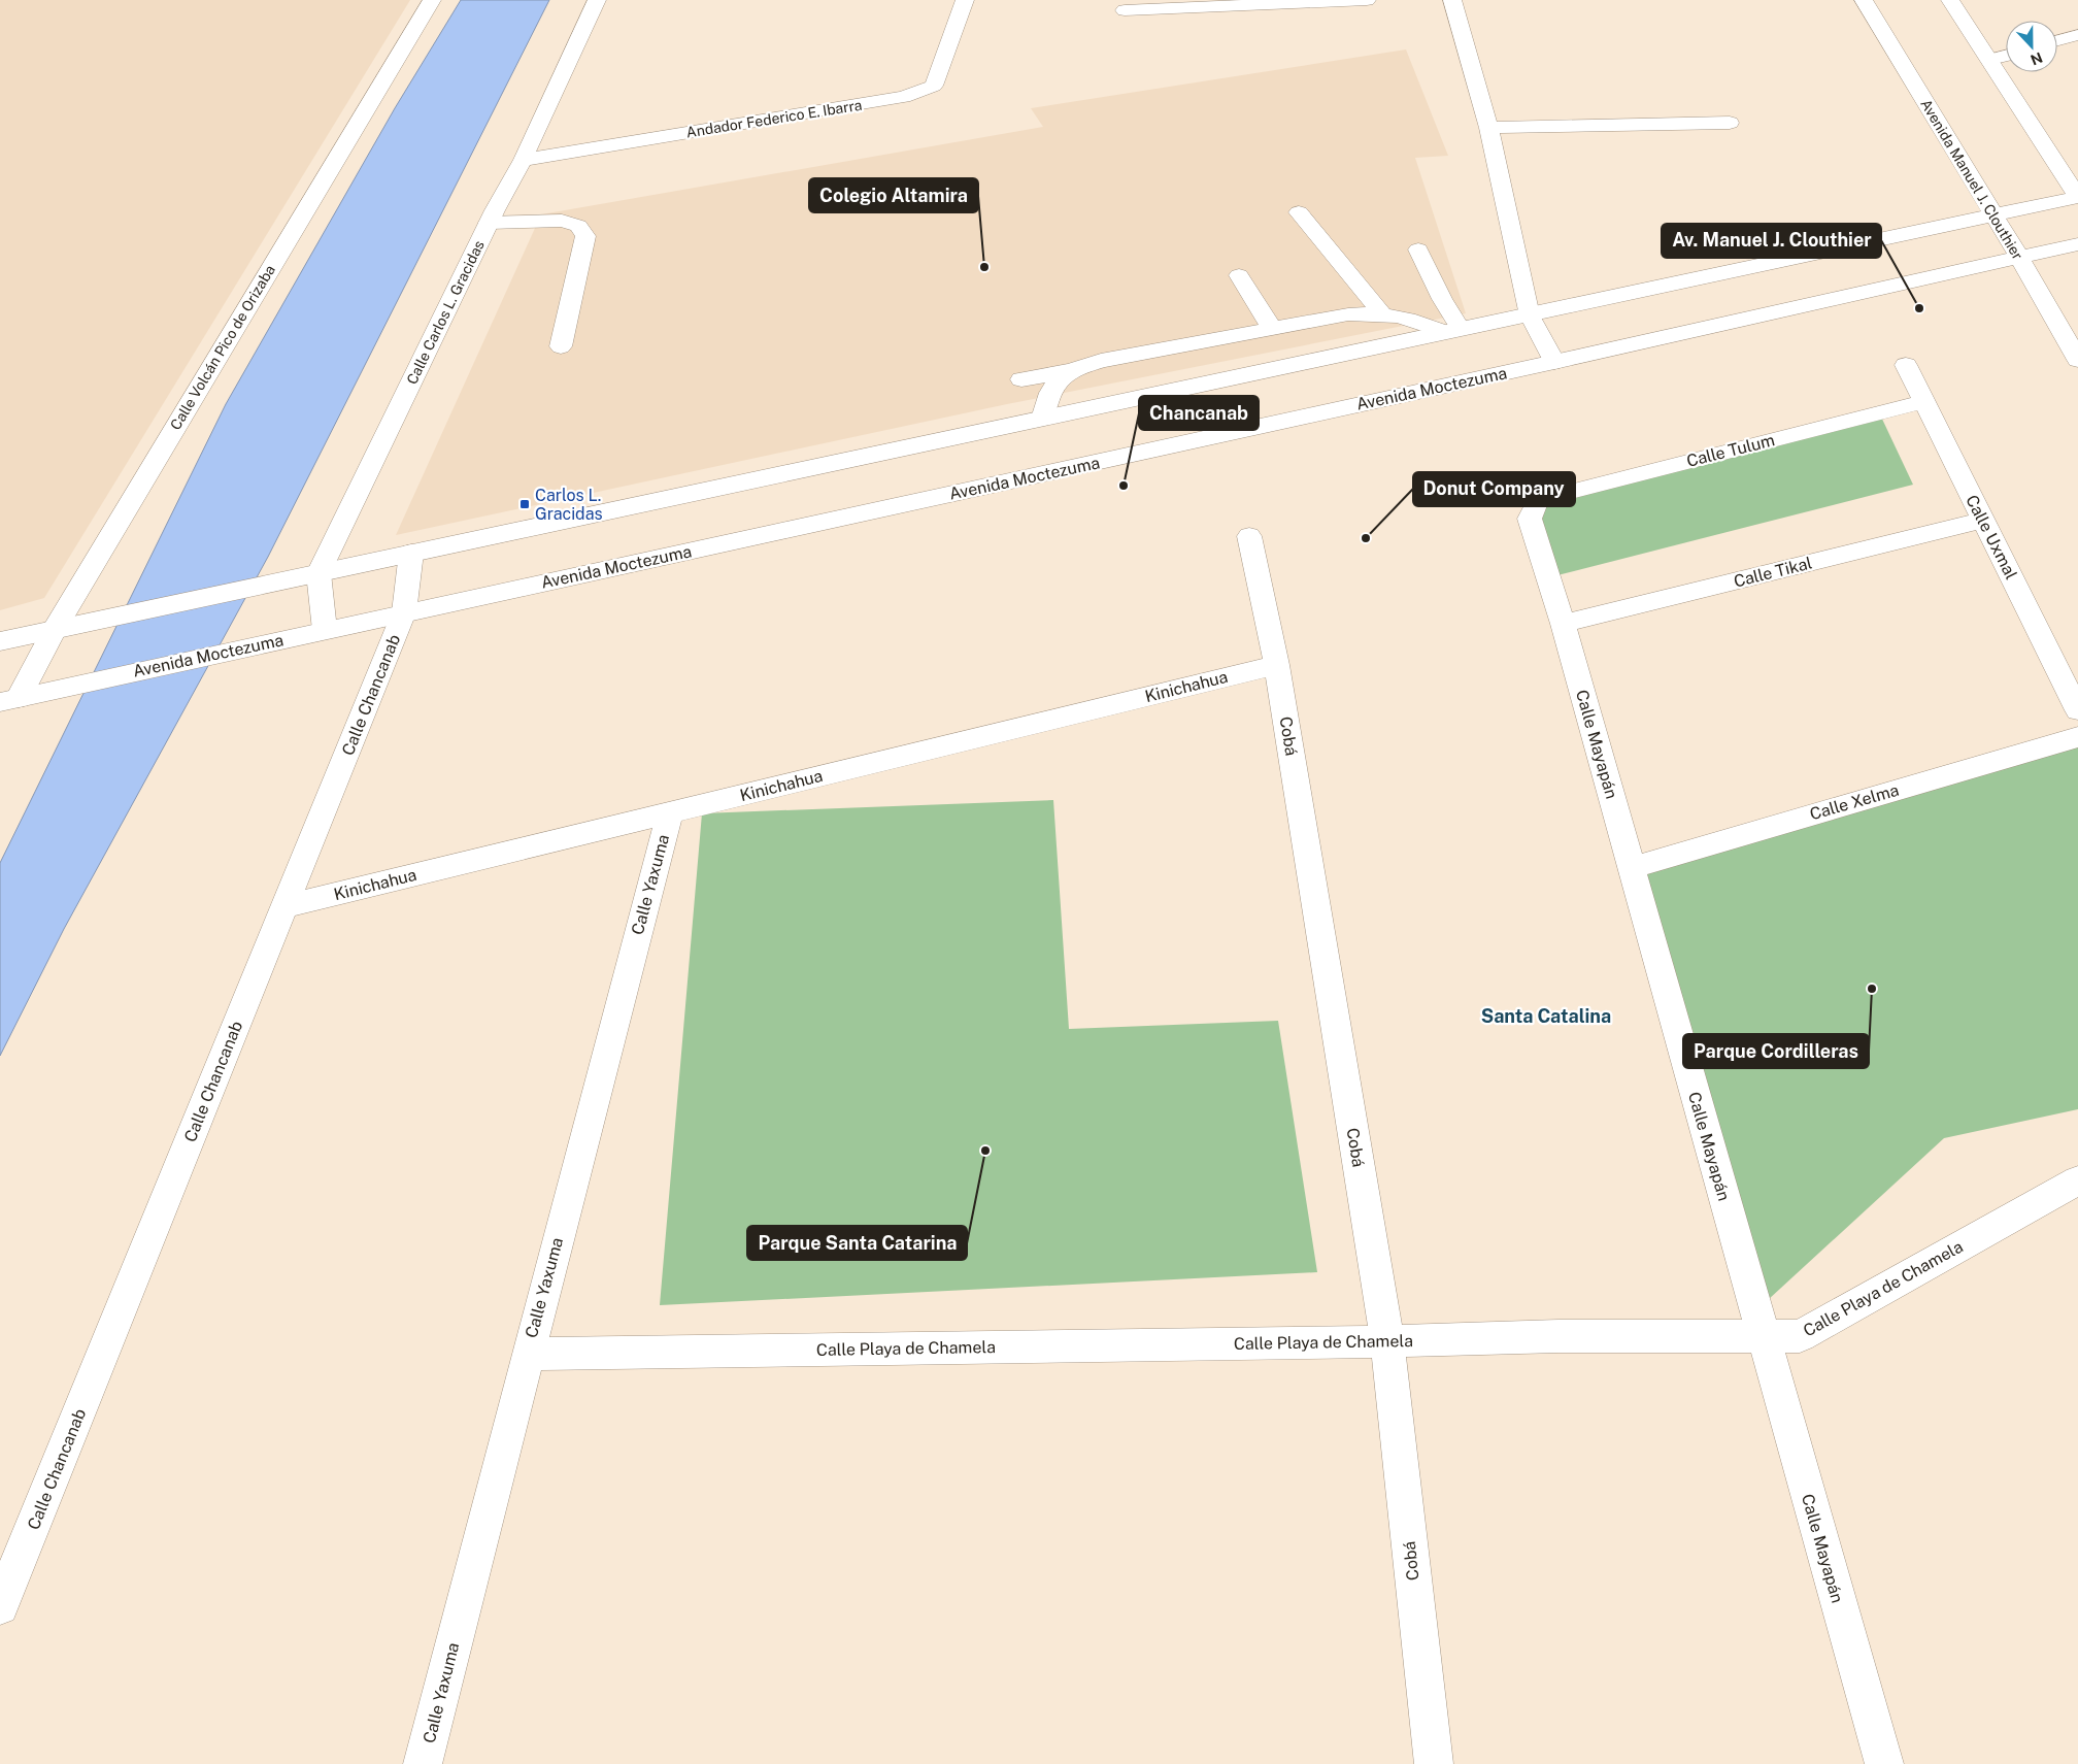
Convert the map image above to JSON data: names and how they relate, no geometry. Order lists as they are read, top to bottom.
{
  "streets": {
    "street": [
      "Andador Federico E. Ibarra",
      "Avenida Manuel J. Clouthier",
      "Calle Carlos L. Gracidas",
      "Calle Volcán Pico de Orizaba",
      "Avenida Moctezuma",
      "Calle Tulum",
      "Calle Uxmal",
      "Calle Tikal",
      "Kinichahua",
      "Calle Chancanab",
      "Cobá",
      "Calle Mayapán",
      "Calle Xelma",
      "Calle Yaxuma",
      "Calle Playa de Chamela"
    ]
  },
  "crossings": [
    ["Andador Federico E. Ibarra", "Calle Carlos L. Gracidas"],
    ["Avenida Manuel J. Clouthier", "Avenida Moctezuma"],
    ["Calle Volcán Pico de Orizaba", "Avenida Moctezuma"],
    ["Avenida Moctezuma", "Calle Chancanab"],
    ["Calle Tulum", "Calle Uxmal"],
    ["Calle Tulum", "Calle Mayapán"],
    ["Calle Uxmal", "Calle Tikal"],
    ["Calle Tikal", "Calle Mayapán"],
    ["Kinichahua", "Calle Chancanab"],
    ["Kinichahua", "Cobá"],
    ["Kinichahua", "Calle Yaxuma"],
    ["Cobá", "Calle Playa de Chamela"],
    ["Calle Mayapán", "Calle Xelma"],
    ["Calle Mayapán", "Calle Playa de Chamela"],
    ["Calle Yaxuma", "Calle Playa de Chamela"]
  ],
  "districts": ["Santa Catalina"],
  "places": {
    "other": [
      "Colegio Altamira",
      "Av. Manuel J. Clouthier",
      "Chancanab",
      "Donut Company",
      "Parque Cordilleras",
      "Parque Santa Catarina"
    ],
    "transit": ["Carlos L. Gracidas"]
  },
  "north": "bottom"
}
